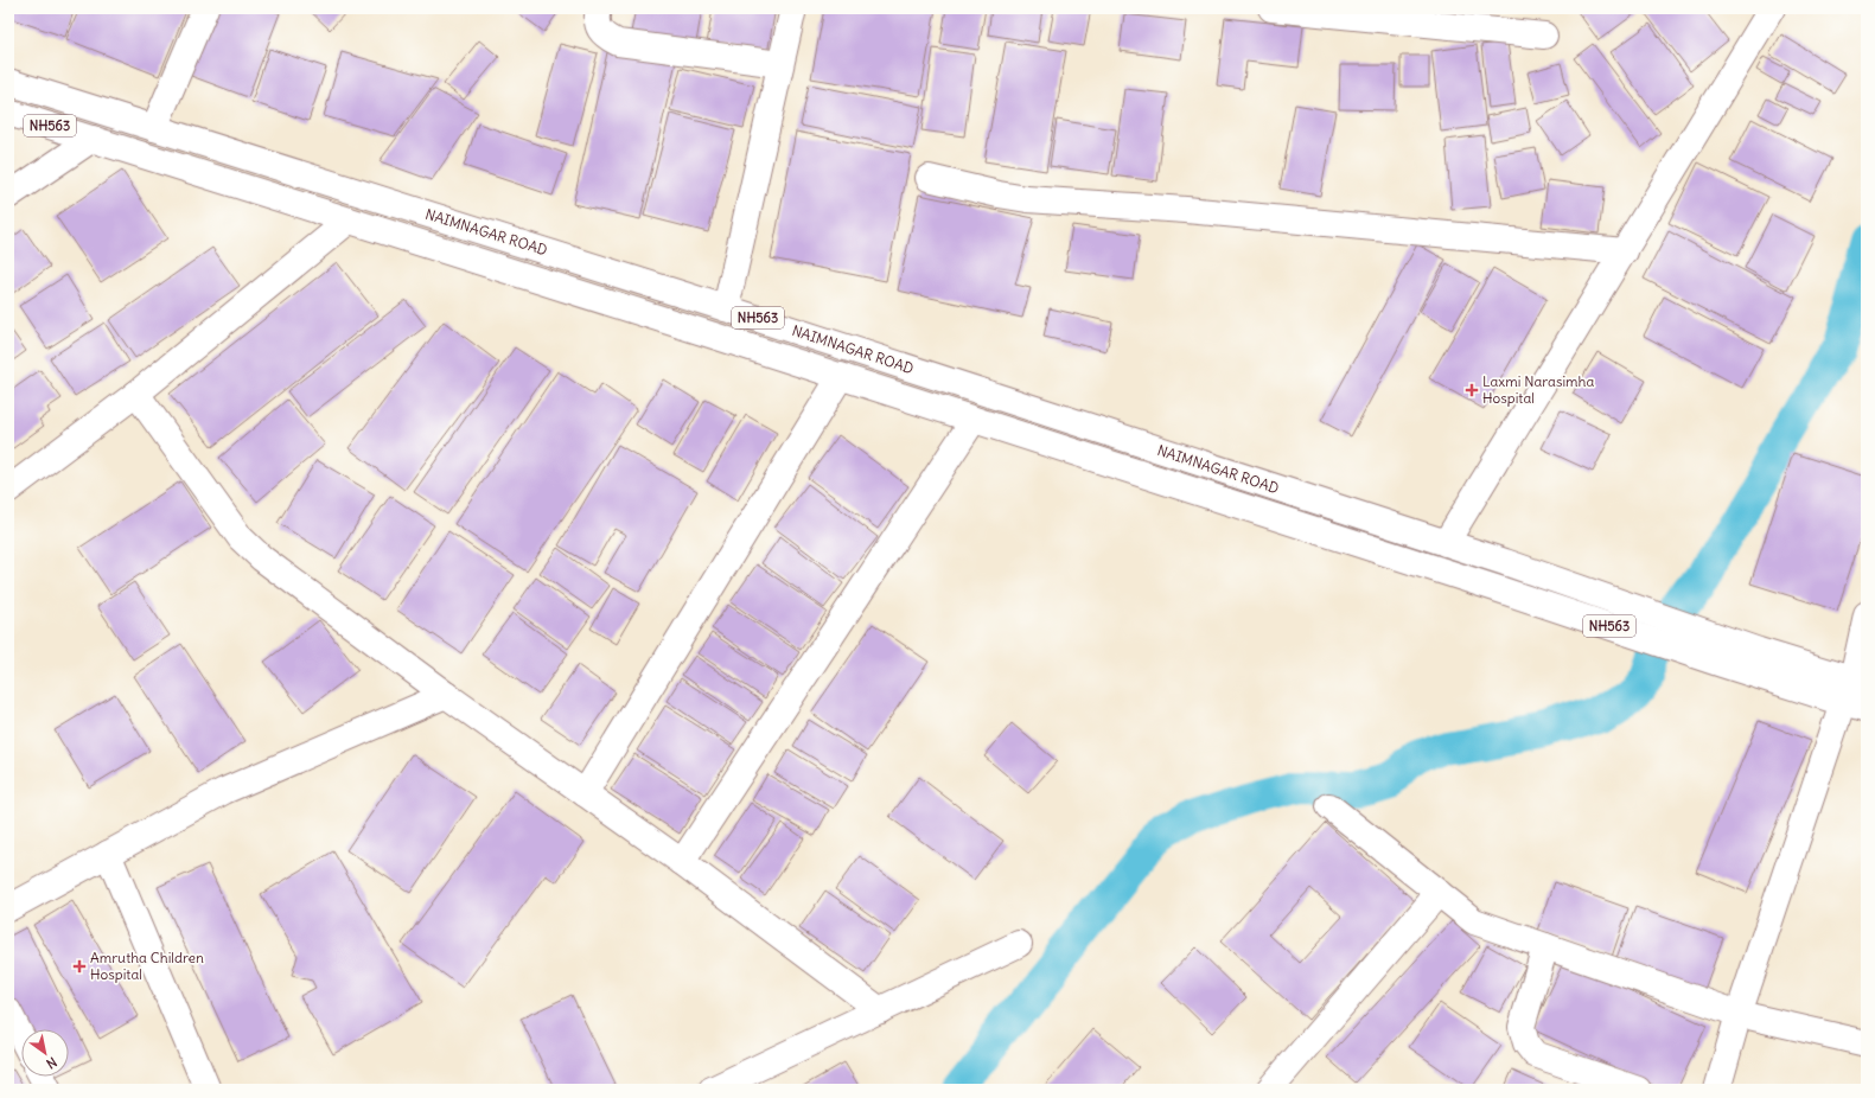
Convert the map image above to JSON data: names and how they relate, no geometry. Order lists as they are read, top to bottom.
{
  "streets": {
    "main road": ["NH563", "NAIMNAGAR ROAD"]
  },
  "crossings": [
    ["NH563", "NAIMNAGAR ROAD"]
  ],
  "places": {
    "health": ["Laxmi Narasimha Hospital", "Amrutha Children Hospital"]
  },
  "north": "bottom right"
}
